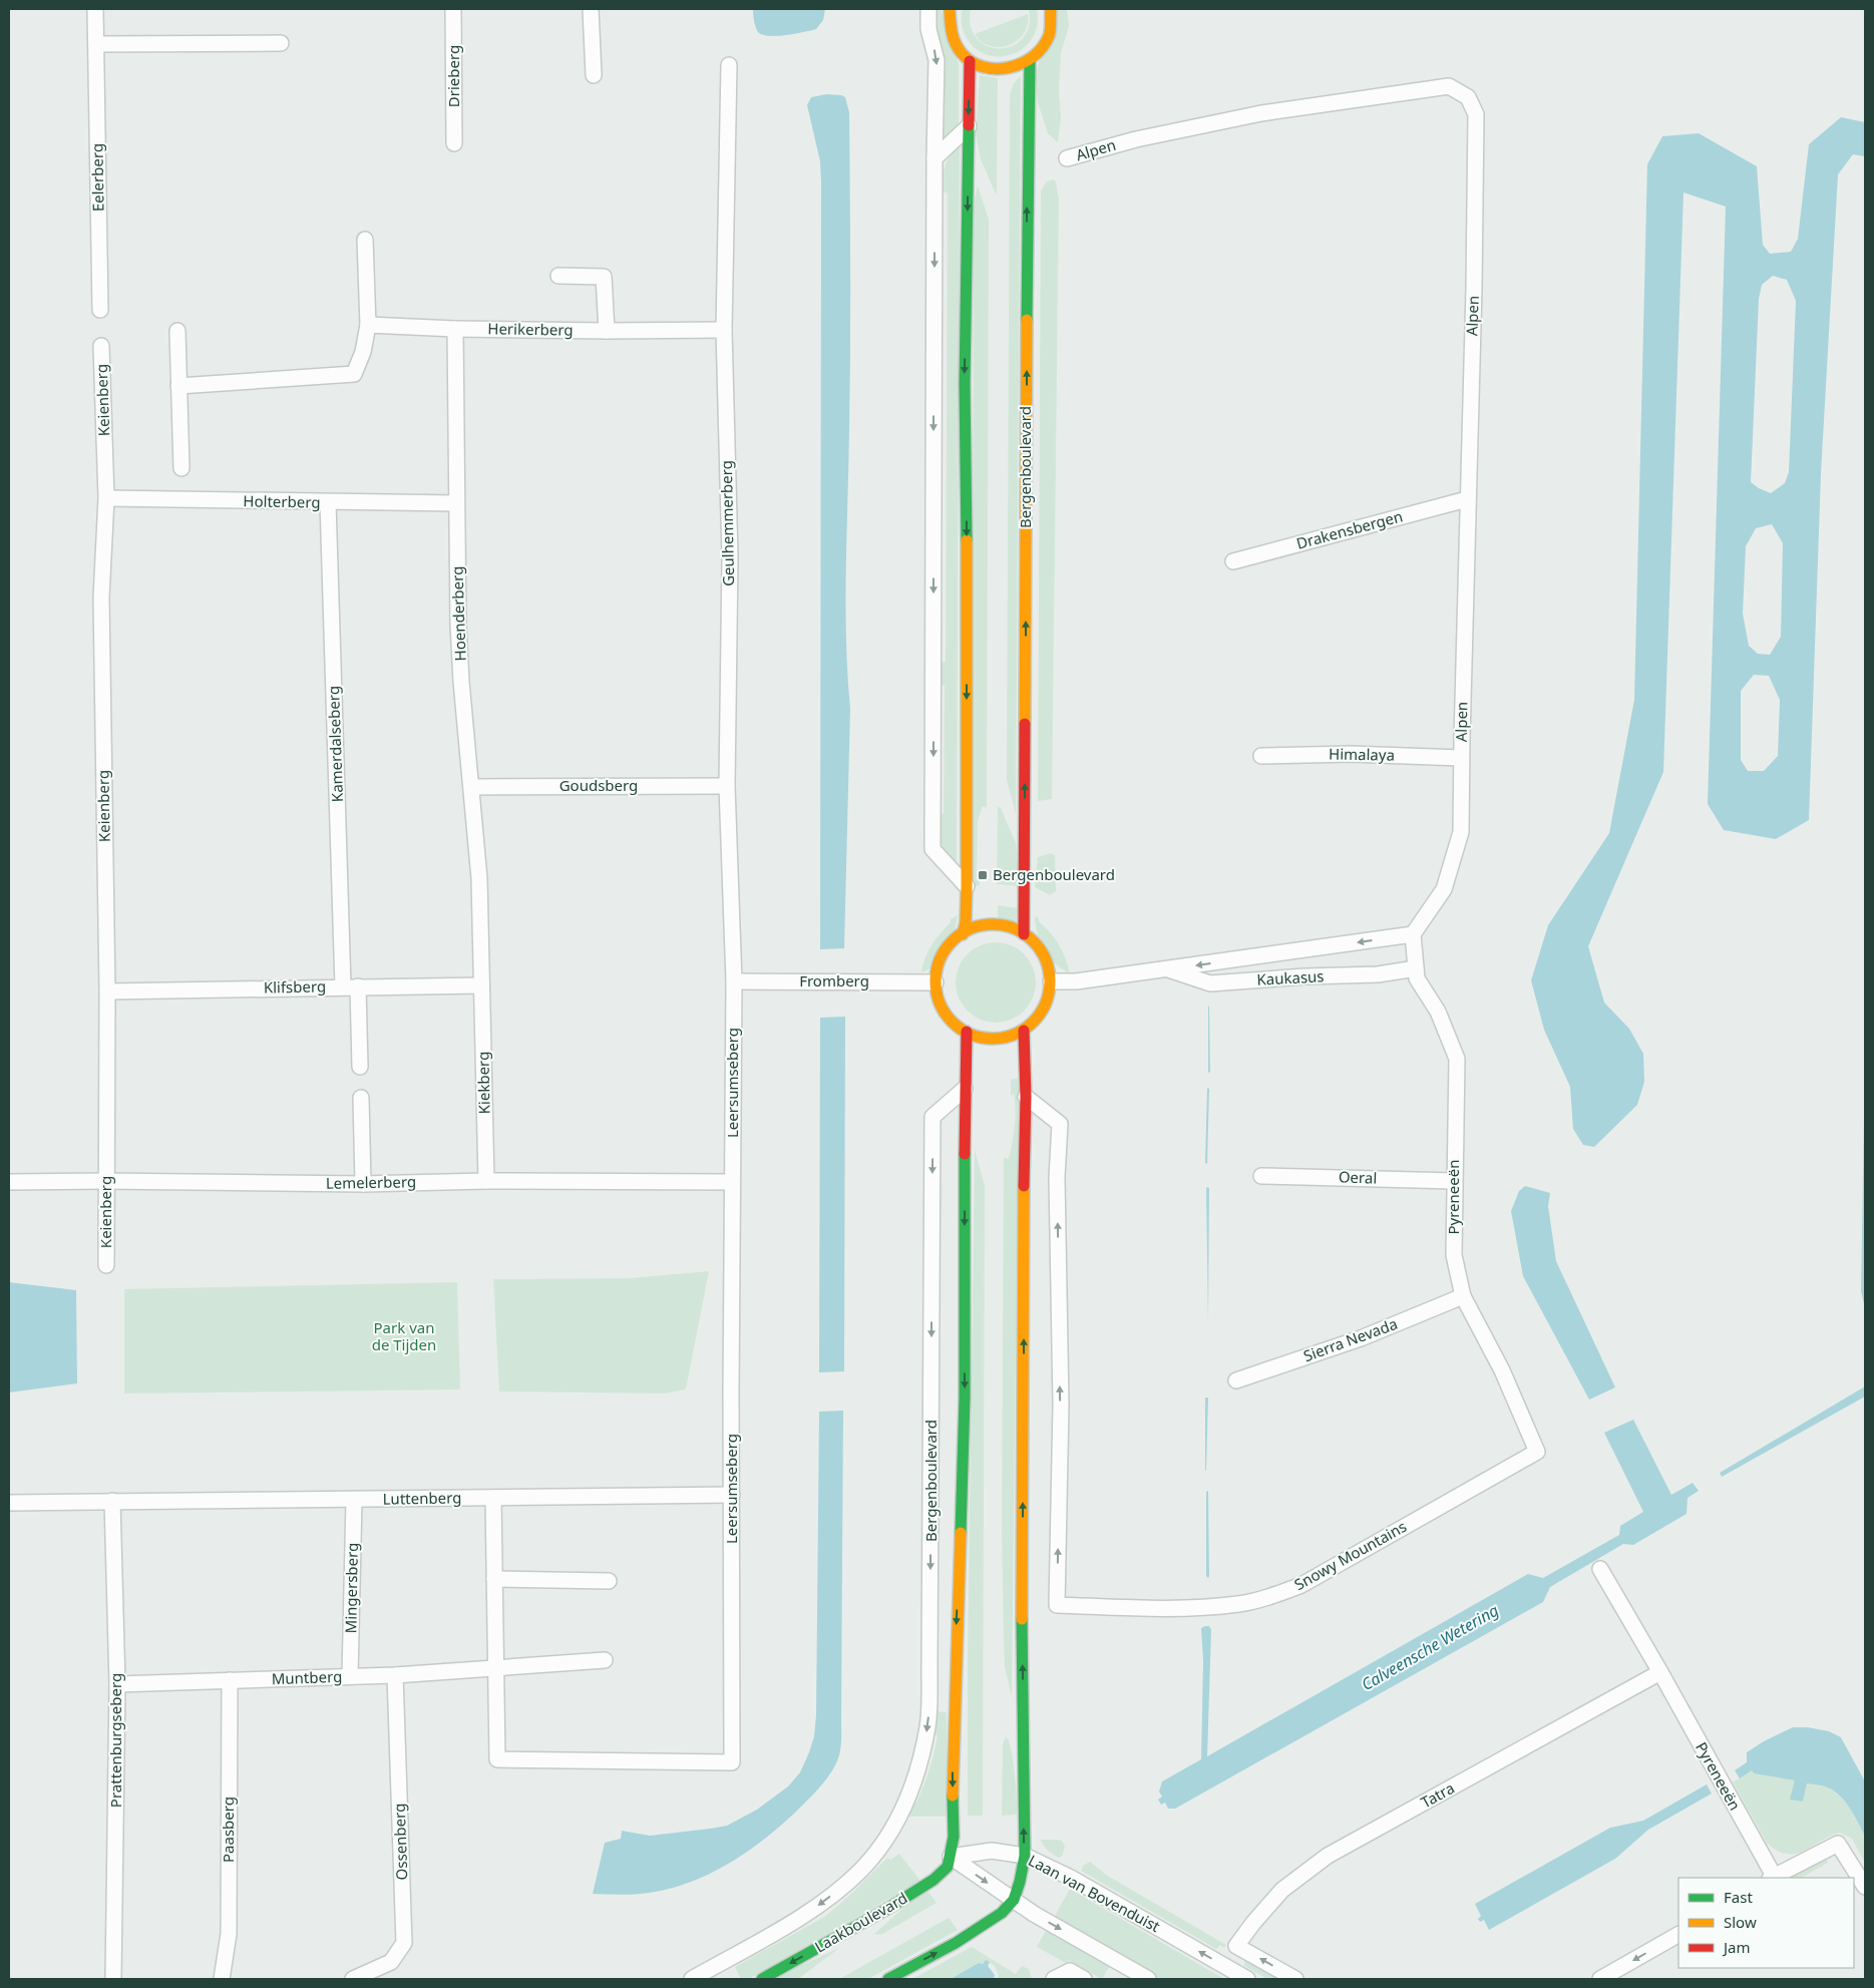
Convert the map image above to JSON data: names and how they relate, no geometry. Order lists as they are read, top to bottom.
{
  "streets": {
    "main road": ["Bergenboulevard", "Laakboulevard"],
    "street": [
      "Drieberg",
      "Alpen",
      "Eelerberg",
      "Herikerberg",
      "Keienberg",
      "Holterberg",
      "Geulhemmerberg",
      "Drakensbergen",
      "Hoenderberg",
      "Kamerdalseberg",
      "Himalaya",
      "Goudsberg",
      "Kaukasus",
      "Fromberg",
      "Klifsberg",
      "Kiekberg",
      "Leersumseberg",
      "Oeral",
      "Lemelerberg",
      "Pyreneeën",
      "Sierra Nevada",
      "Luttenberg",
      "Snowy Mountains",
      "Mingersberg",
      "Muntberg",
      "Prattenburgseberg",
      "Tatra",
      "Paasberg",
      "Ossenberg",
      "Laan van Bovenduist"
    ]
  },
  "crossings": [
    ["Alpen", "Drakensbergen"],
    ["Alpen", "Himalaya"],
    ["Alpen", "Kaukasus"],
    ["Alpen", "Pyreneeën"],
    ["Herikerberg", "Geulhemmerberg"],
    ["Herikerberg", "Hoenderberg"],
    ["Keienberg", "Holterberg"],
    ["Keienberg", "Klifsberg"],
    ["Keienberg", "Lemelerberg"],
    ["Bergenboulevard", "Kaukasus"],
    ["Bergenboulevard", "Fromberg"],
    ["Bergenboulevard", "Laan van Bovenduist"],
    ["Bergenboulevard", "Laakboulevard"],
    ["Holterberg", "Hoenderberg"],
    ["Holterberg", "Kamerdalseberg"],
    ["Geulhemmerberg", "Goudsberg"],
    ["Geulhemmerberg", "Fromberg"],
    ["Geulhemmerberg", "Leersumseberg"],
    ["Hoenderberg", "Goudsberg"],
    ["Hoenderberg", "Klifsberg"],
    ["Hoenderberg", "Kiekberg"],
    ["Kamerdalseberg", "Klifsberg"],
    ["Kaukasus", "Fromberg"],
    ["Kaukasus", "Pyreneeën"],
    ["Fromberg", "Leersumseberg"],
    ["Klifsberg", "Kiekberg"],
    ["Kiekberg", "Lemelerberg"],
    ["Leersumseberg", "Lemelerberg"],
    ["Leersumseberg", "Luttenberg"],
    ["Leersumseberg", "Muntberg"],
    ["Oeral", "Pyreneeën"],
    ["Pyreneeën", "Sierra Nevada"],
    ["Pyreneeën", "Snowy Mountains"],
    ["Pyreneeën", "Tatra"],
    ["Luttenberg", "Mingersberg"],
    ["Luttenberg", "Prattenburgseberg"],
    ["Mingersberg", "Muntberg"],
    ["Muntberg", "Prattenburgseberg"],
    ["Muntberg", "Paasberg"],
    ["Muntberg", "Ossenberg"],
    ["Laan van Bovenduist", "Laakboulevard"]
  ],
  "one_way": ["Tatra"],
  "water": ["Calveensche Wetering"],
  "parks": ["Park van de Tijden"],
  "places": {
    "transit": ["Bergenboulevard"]
  },
  "legend": ["Fast", "Slow", "Jam"]
}
